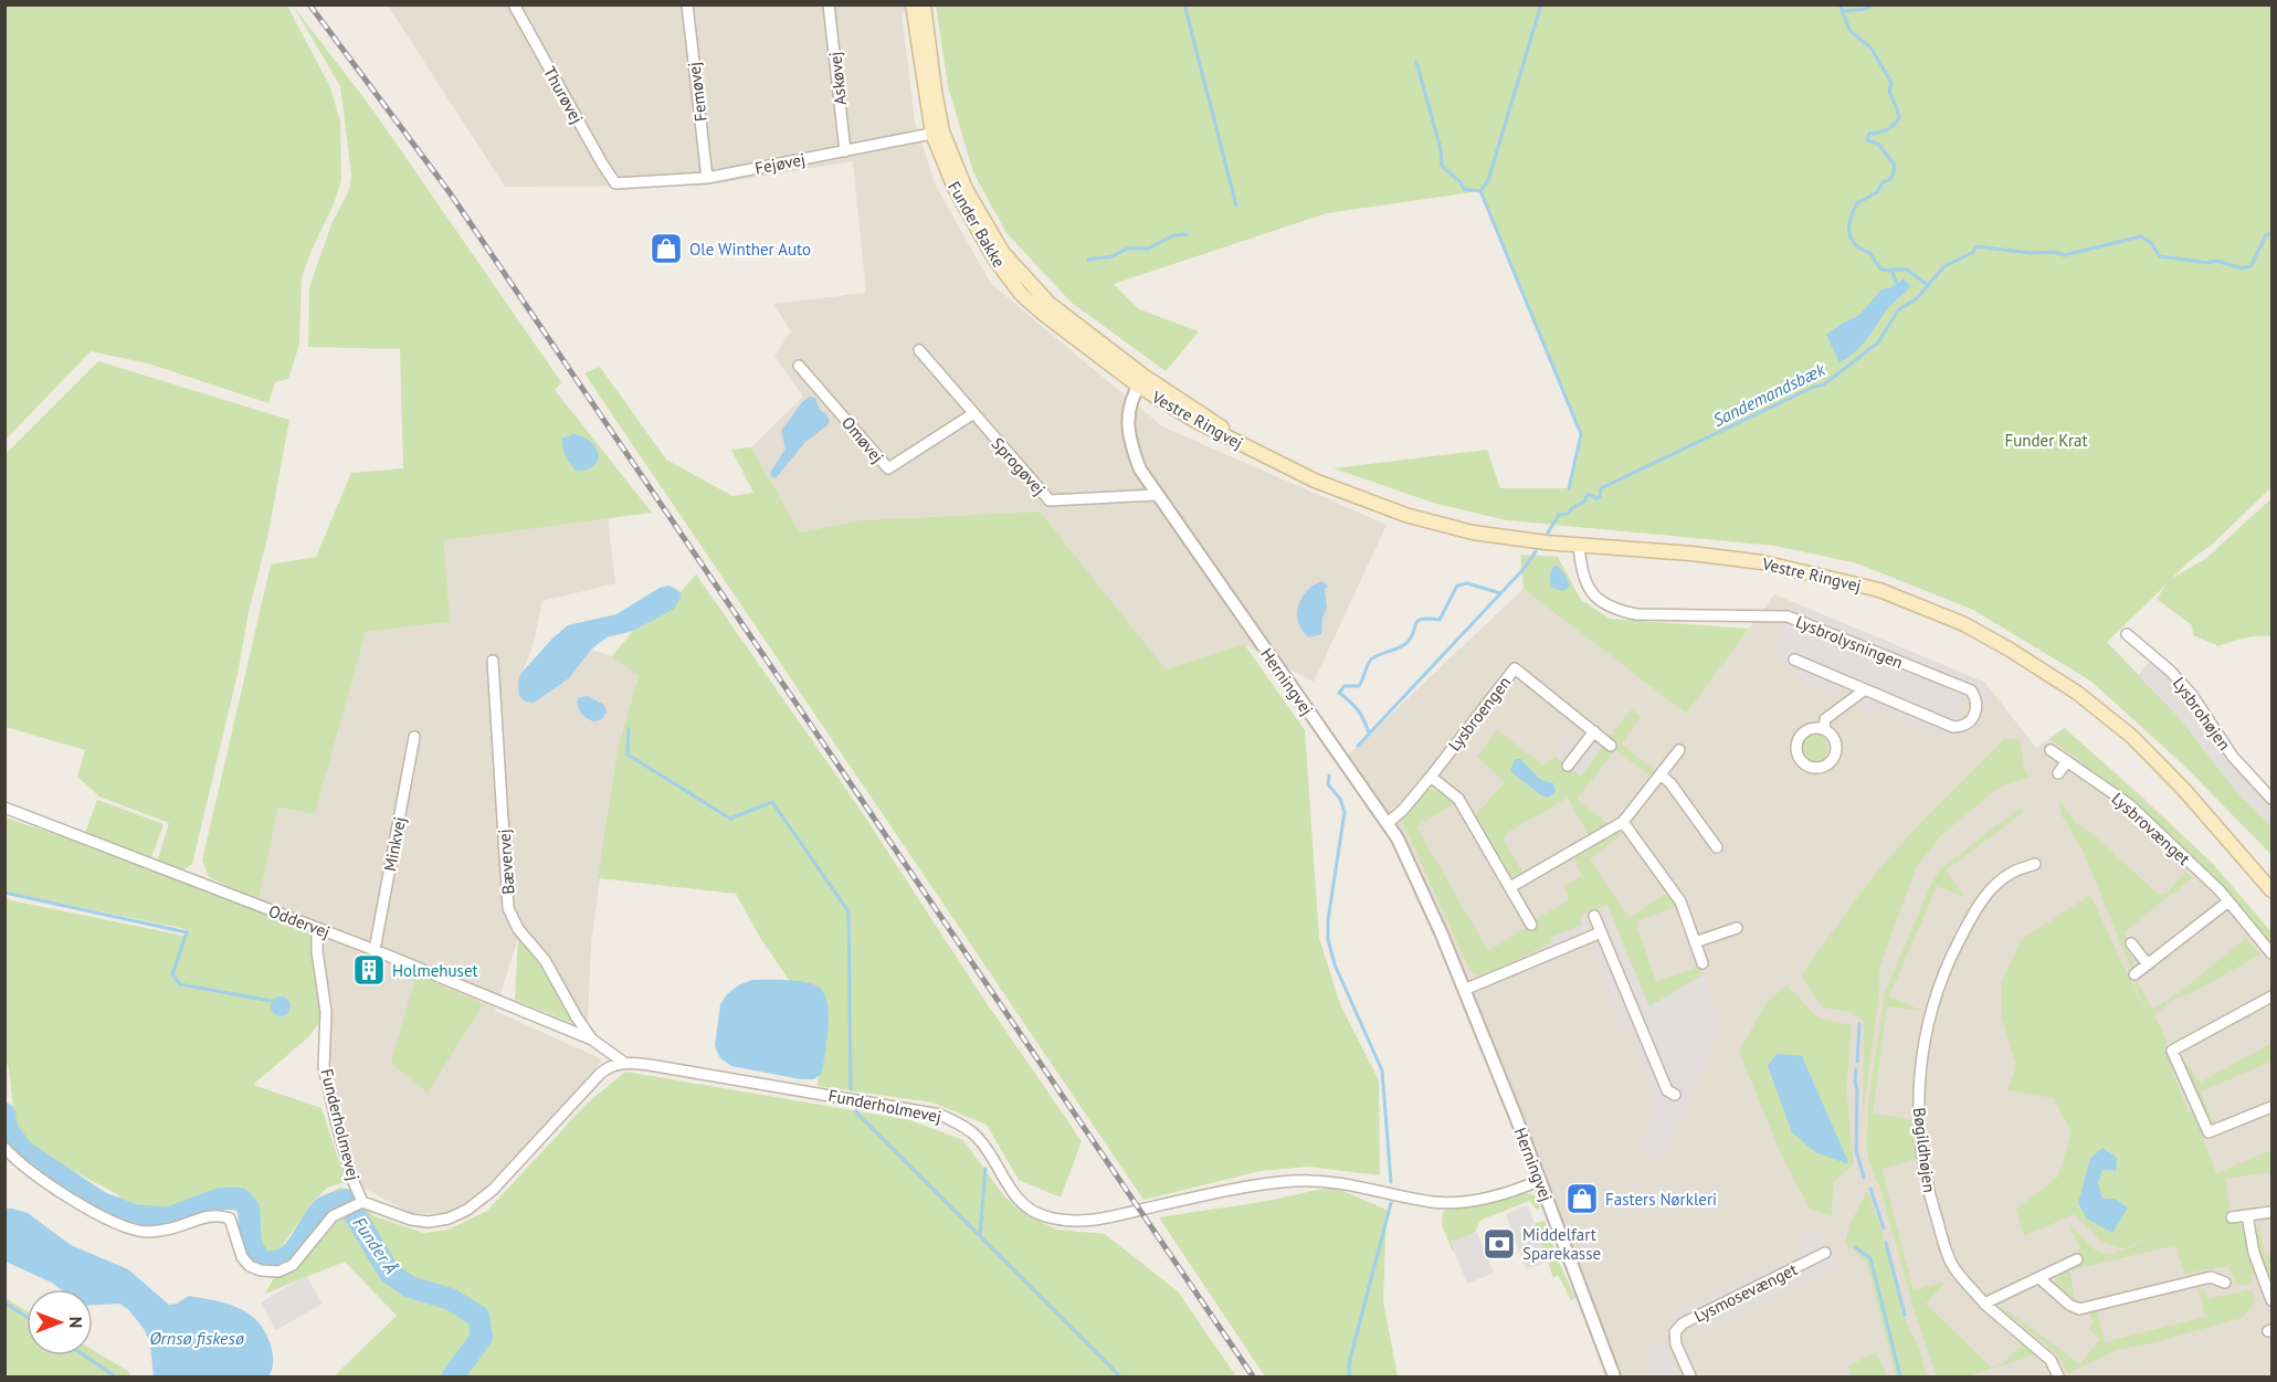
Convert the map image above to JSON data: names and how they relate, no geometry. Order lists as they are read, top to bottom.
{
  "streets": {
    "main road": ["Funder Bakke", "Vestre Ringvej"],
    "street": [
      "Askøvej",
      "Femøvej",
      "Thurøvej",
      "Fejøvej",
      "Omøvej",
      "Sprogøvej",
      "Lysbrolysningen",
      "Herningvej",
      "Lysbroengen",
      "Lysbrohøjen",
      "Lysbrovænget",
      "Minkvej",
      "Bævervej",
      "Oddervej",
      "Funderholmevej",
      "Bøgildhøjen",
      "Lysmosevænget"
    ]
  },
  "crossings": [
    ["Askøvej", "Fejøvej"],
    ["Femøvej", "Fejøvej"],
    ["Thurøvej", "Fejøvej"],
    ["Fejøvej", "Funder Bakke"],
    ["Funder Bakke", "Vestre Ringvej"],
    ["Funder Bakke", "Herningvej"],
    ["Vestre Ringvej", "Lysbrolysningen"],
    ["Vestre Ringvej", "Herningvej"],
    ["Omøvej", "Sprogøvej"],
    ["Sprogøvej", "Herningvej"],
    ["Herningvej", "Lysbroengen"],
    ["Herningvej", "Funderholmevej"],
    ["Minkvej", "Oddervej"],
    ["Bævervej", "Oddervej"],
    ["Bævervej", "Funderholmevej"],
    ["Oddervej", "Funderholmevej"]
  ],
  "water": ["Sandemandsbæk", "Funder Å", "Ørnsø fiskesø"],
  "parks": ["Funder Krat"],
  "places": {
    "shop": ["Ole Winther Auto", "Fasters Nørkleri"],
    "building": ["Holmehuset"],
    "bank": ["Middelfart Sparekasse"]
  },
  "north": "right"
}
